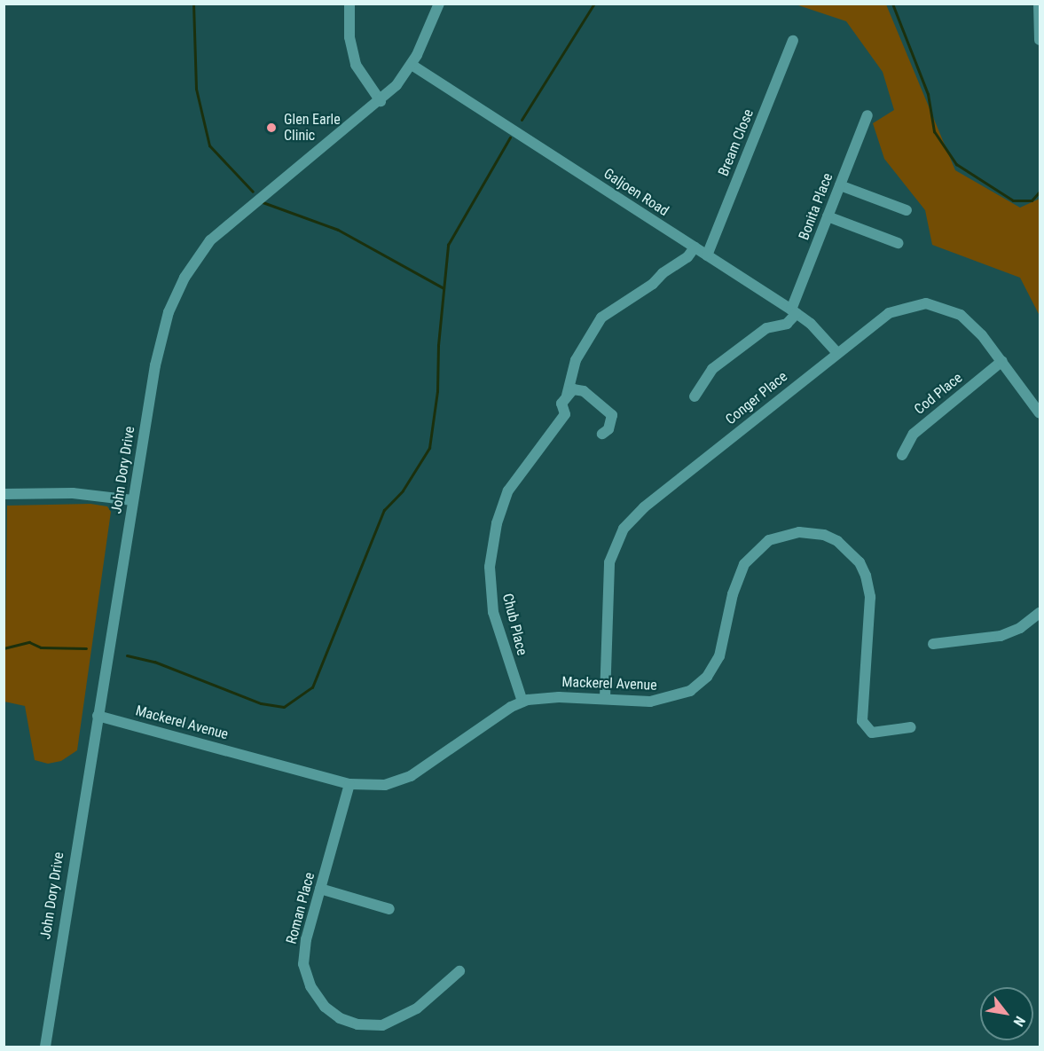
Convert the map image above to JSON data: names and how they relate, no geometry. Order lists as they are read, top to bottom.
{
  "streets": {
    "street": [
      "Bream Close",
      "Galjoen Road",
      "Bonita Place",
      "Cod Place",
      "Conger Place",
      "John Dory Drive",
      "Chub Place",
      "Mackerel Avenue",
      "Roman Place"
    ]
  },
  "crossings": [
    ["Bream Close", "Galjoen Road"],
    ["Galjoen Road", "Bonita Place"],
    ["Galjoen Road", "Conger Place"],
    ["Galjoen Road", "John Dory Drive"],
    ["Cod Place", "Conger Place"],
    ["Conger Place", "Mackerel Avenue"],
    ["John Dory Drive", "Mackerel Avenue"],
    ["Chub Place", "Mackerel Avenue"],
    ["Mackerel Avenue", "Roman Place"]
  ],
  "places": ["Glen Earle Clinic"],
  "north": "bottom right"
}
